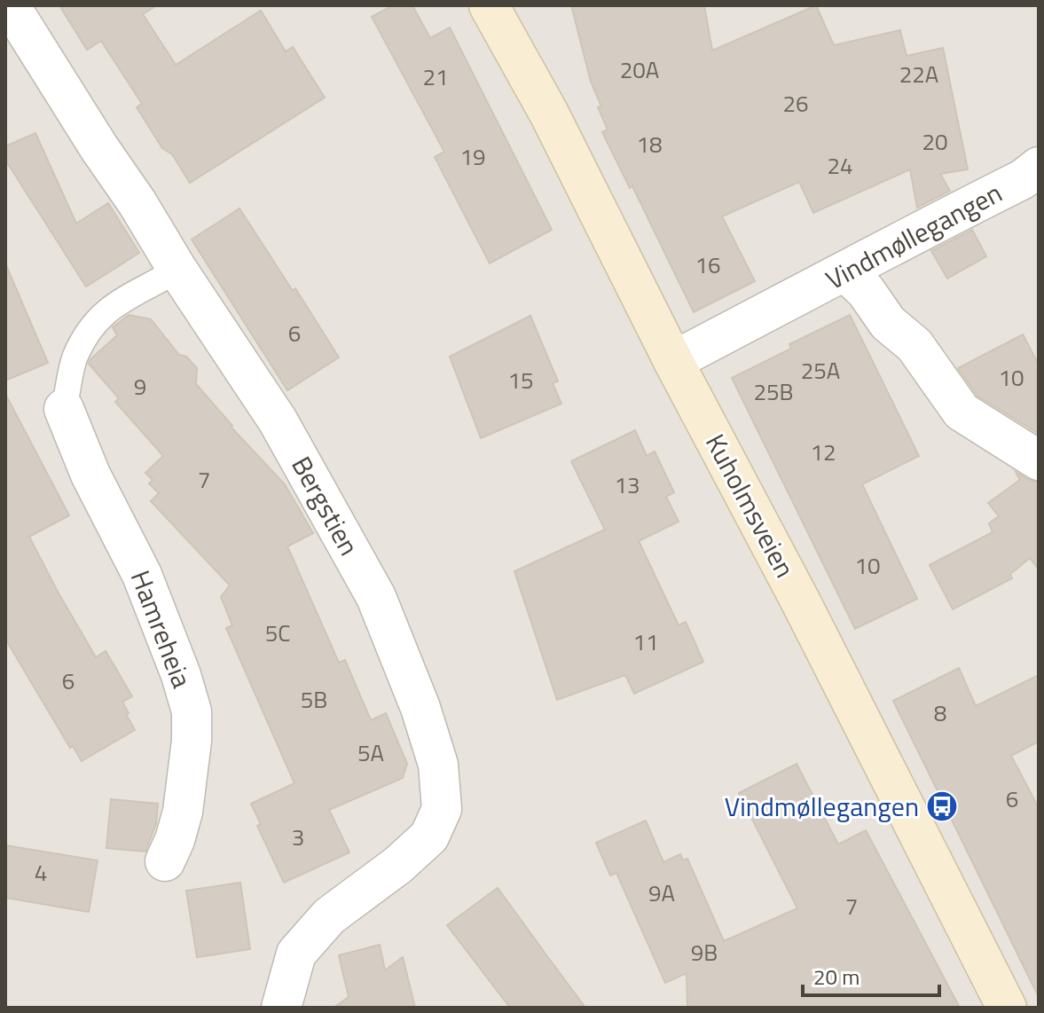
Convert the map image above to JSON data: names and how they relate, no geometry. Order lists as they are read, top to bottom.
{
  "streets": {
    "street": [
      "Vindmøllegangen",
      "Bergstien",
      "Kuholmsveien",
      "Hamreheia"
    ]
  },
  "crossings": [
    ["Vindmøllegangen", "Kuholmsveien"]
  ],
  "places": {
    "bus stop": ["Vindmøllegangen"]
  },
  "house_numbers": [
    "20A",
    "22A",
    "21",
    "26",
    "20",
    "18",
    "19",
    "24",
    "16",
    "6",
    "25A",
    "10",
    "15",
    "9",
    "25B",
    "12",
    "7",
    "13",
    "10",
    "5C",
    "11",
    "6",
    "5B",
    "8",
    "5A",
    "6",
    "3",
    "4",
    "9A",
    "7",
    "9B"
  ],
  "scale_bar": "20 m"
}
